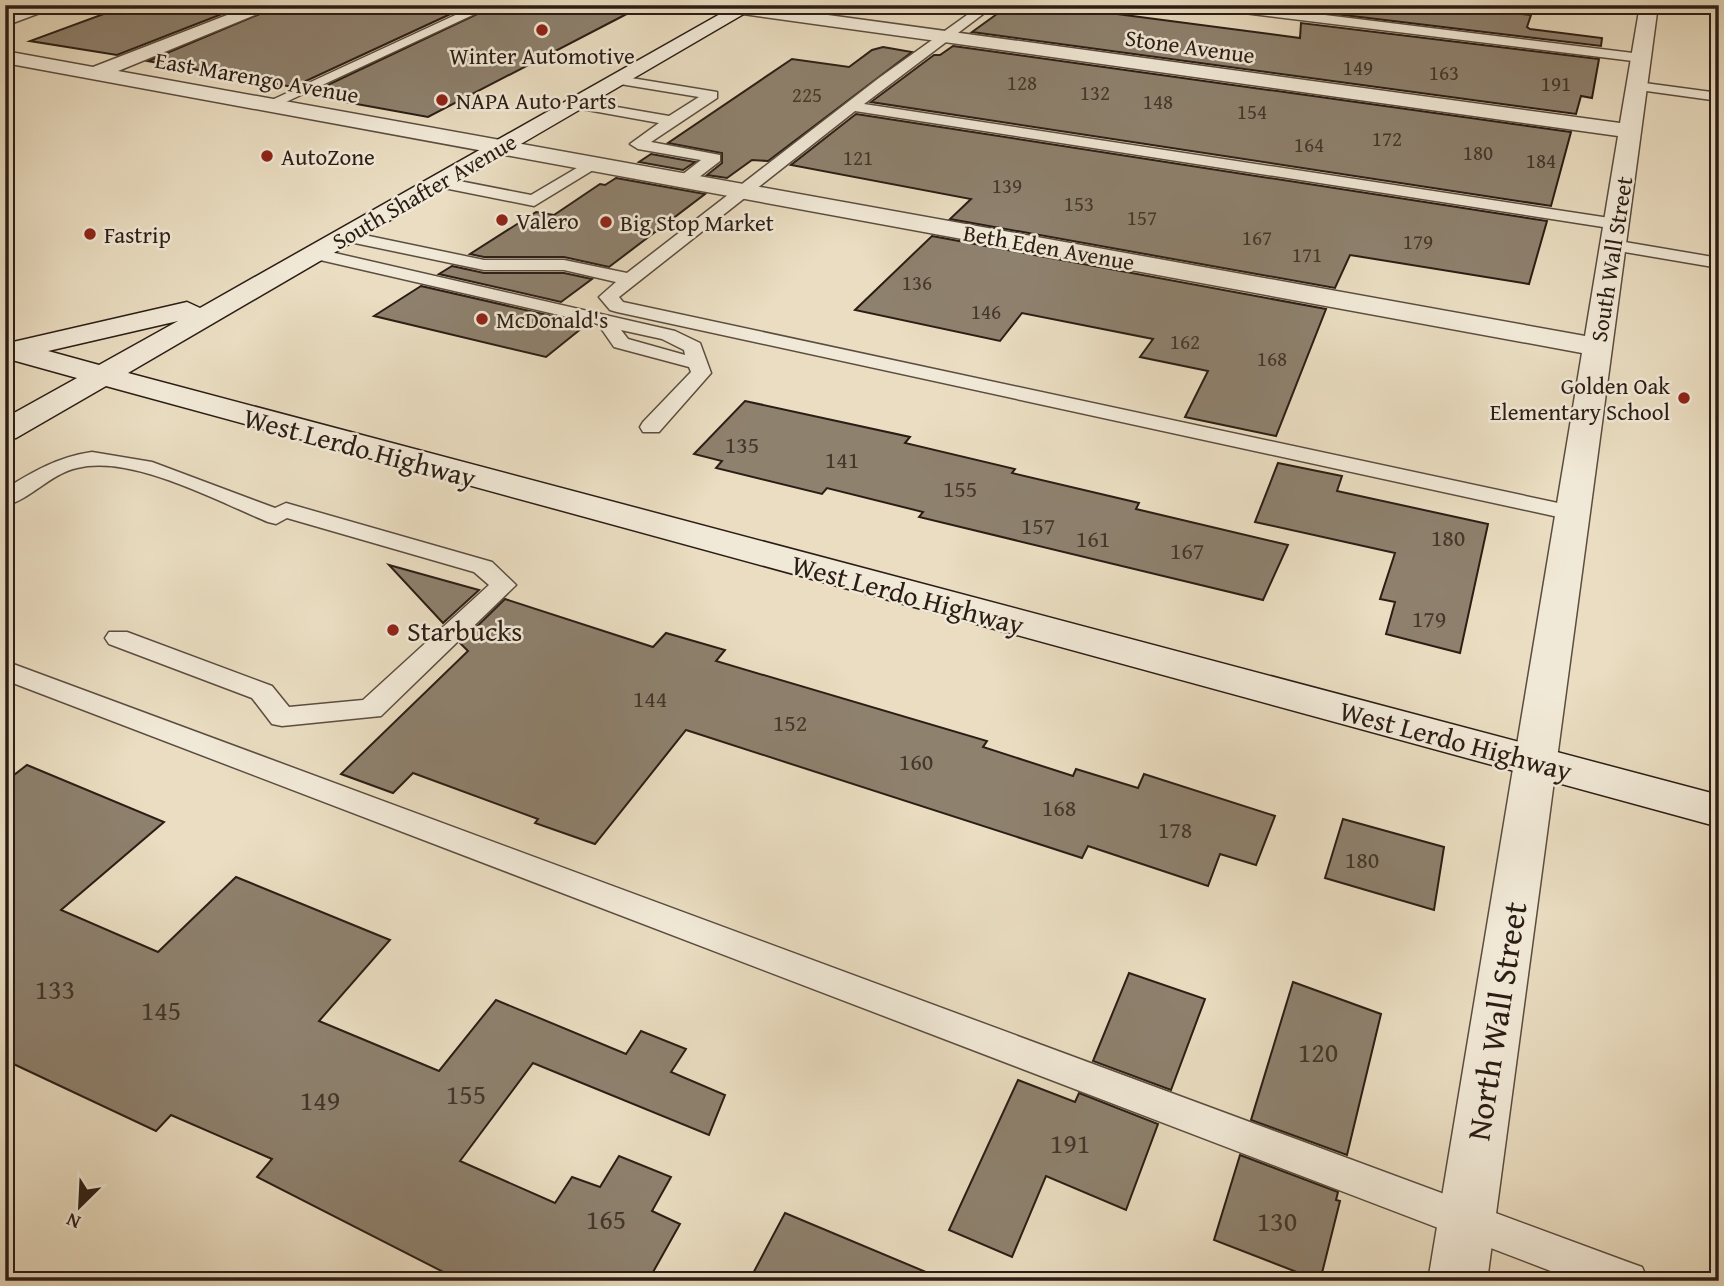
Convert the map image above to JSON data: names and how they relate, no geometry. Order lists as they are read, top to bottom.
{
  "streets": {
    "street": [
      "Stone Avenue",
      "East Marengo Avenue",
      "South Shafter Avenue",
      "Beth Eden Avenue",
      "South Wall Street",
      "West Lerdo Highway",
      "North Wall Street"
    ]
  },
  "crossings": [
    ["Stone Avenue", "South Shafter Avenue"],
    ["Stone Avenue", "South Wall Street"],
    ["East Marengo Avenue", "South Shafter Avenue"],
    ["East Marengo Avenue", "Beth Eden Avenue"],
    ["South Shafter Avenue", "Beth Eden Avenue"],
    ["South Shafter Avenue", "West Lerdo Highway"],
    ["Beth Eden Avenue", "South Wall Street"],
    ["South Wall Street", "West Lerdo Highway"],
    ["South Wall Street", "North Wall Street"],
    ["West Lerdo Highway", "North Wall Street"]
  ],
  "places": [
    "Winter Automotive",
    "NAPA Auto Parts",
    "AutoZone",
    "Valero",
    "Big Stop Market",
    "Fastrip",
    "McDonald's",
    "Golden Oak Elementary School",
    "Starbucks"
  ],
  "house_numbers": [
    "149",
    "163",
    "128",
    "191",
    "132",
    "225",
    "148",
    "154",
    "172",
    "164",
    "180",
    "121",
    "184",
    "139",
    "153",
    "157",
    "167",
    "179",
    "171",
    "136",
    "146",
    "162",
    "168",
    "135",
    "141",
    "155",
    "157",
    "180",
    "161",
    "167",
    "179",
    "144",
    "152",
    "160",
    "168",
    "178",
    "180",
    "133",
    "145",
    "120",
    "155",
    "149",
    "191",
    "165",
    "130"
  ],
  "north": "bottom left"
}
